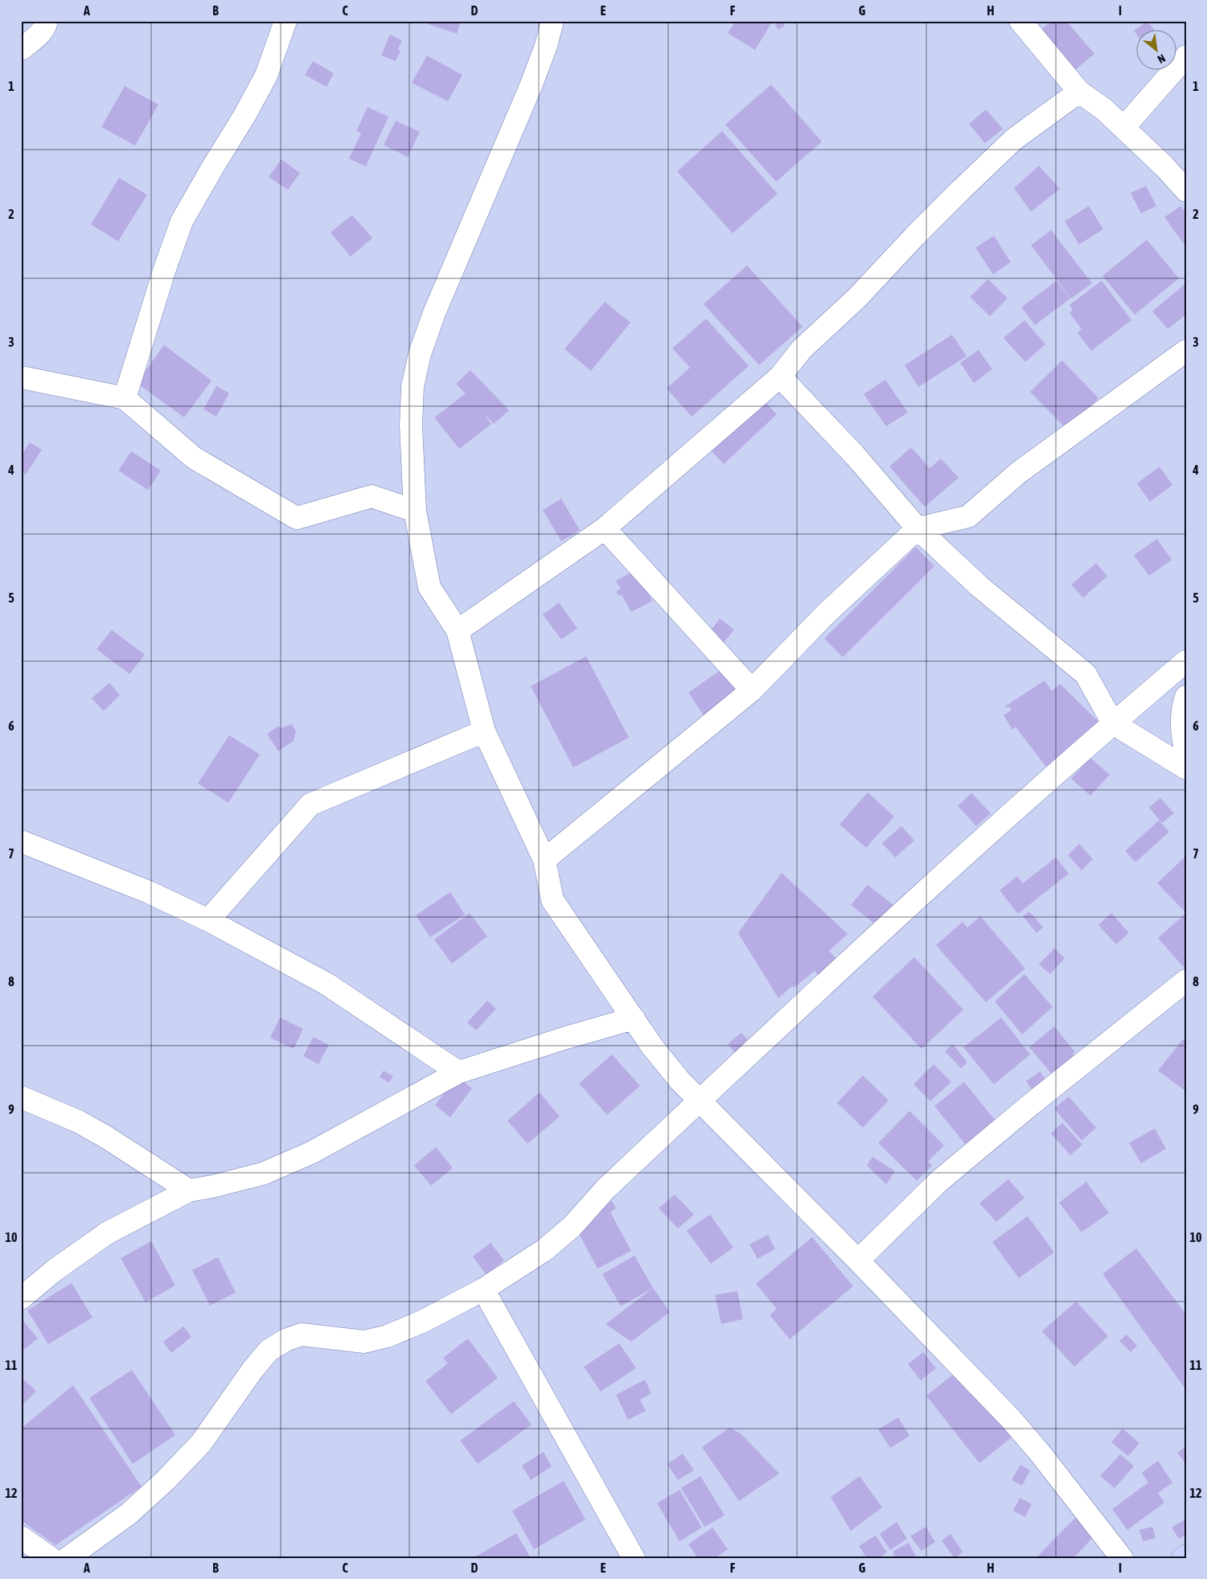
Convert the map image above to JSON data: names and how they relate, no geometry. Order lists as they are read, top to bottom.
{
  "north": "bottom right",
  "grid": {
    "columns": [
      "A",
      "B",
      "C",
      "D",
      "E",
      "F",
      "G",
      "H",
      "I"
    ],
    "rows": [
      "1",
      "2",
      "3",
      "4",
      "5",
      "6",
      "7",
      "8",
      "9",
      "10",
      "11",
      "12"
    ]
  }
}
